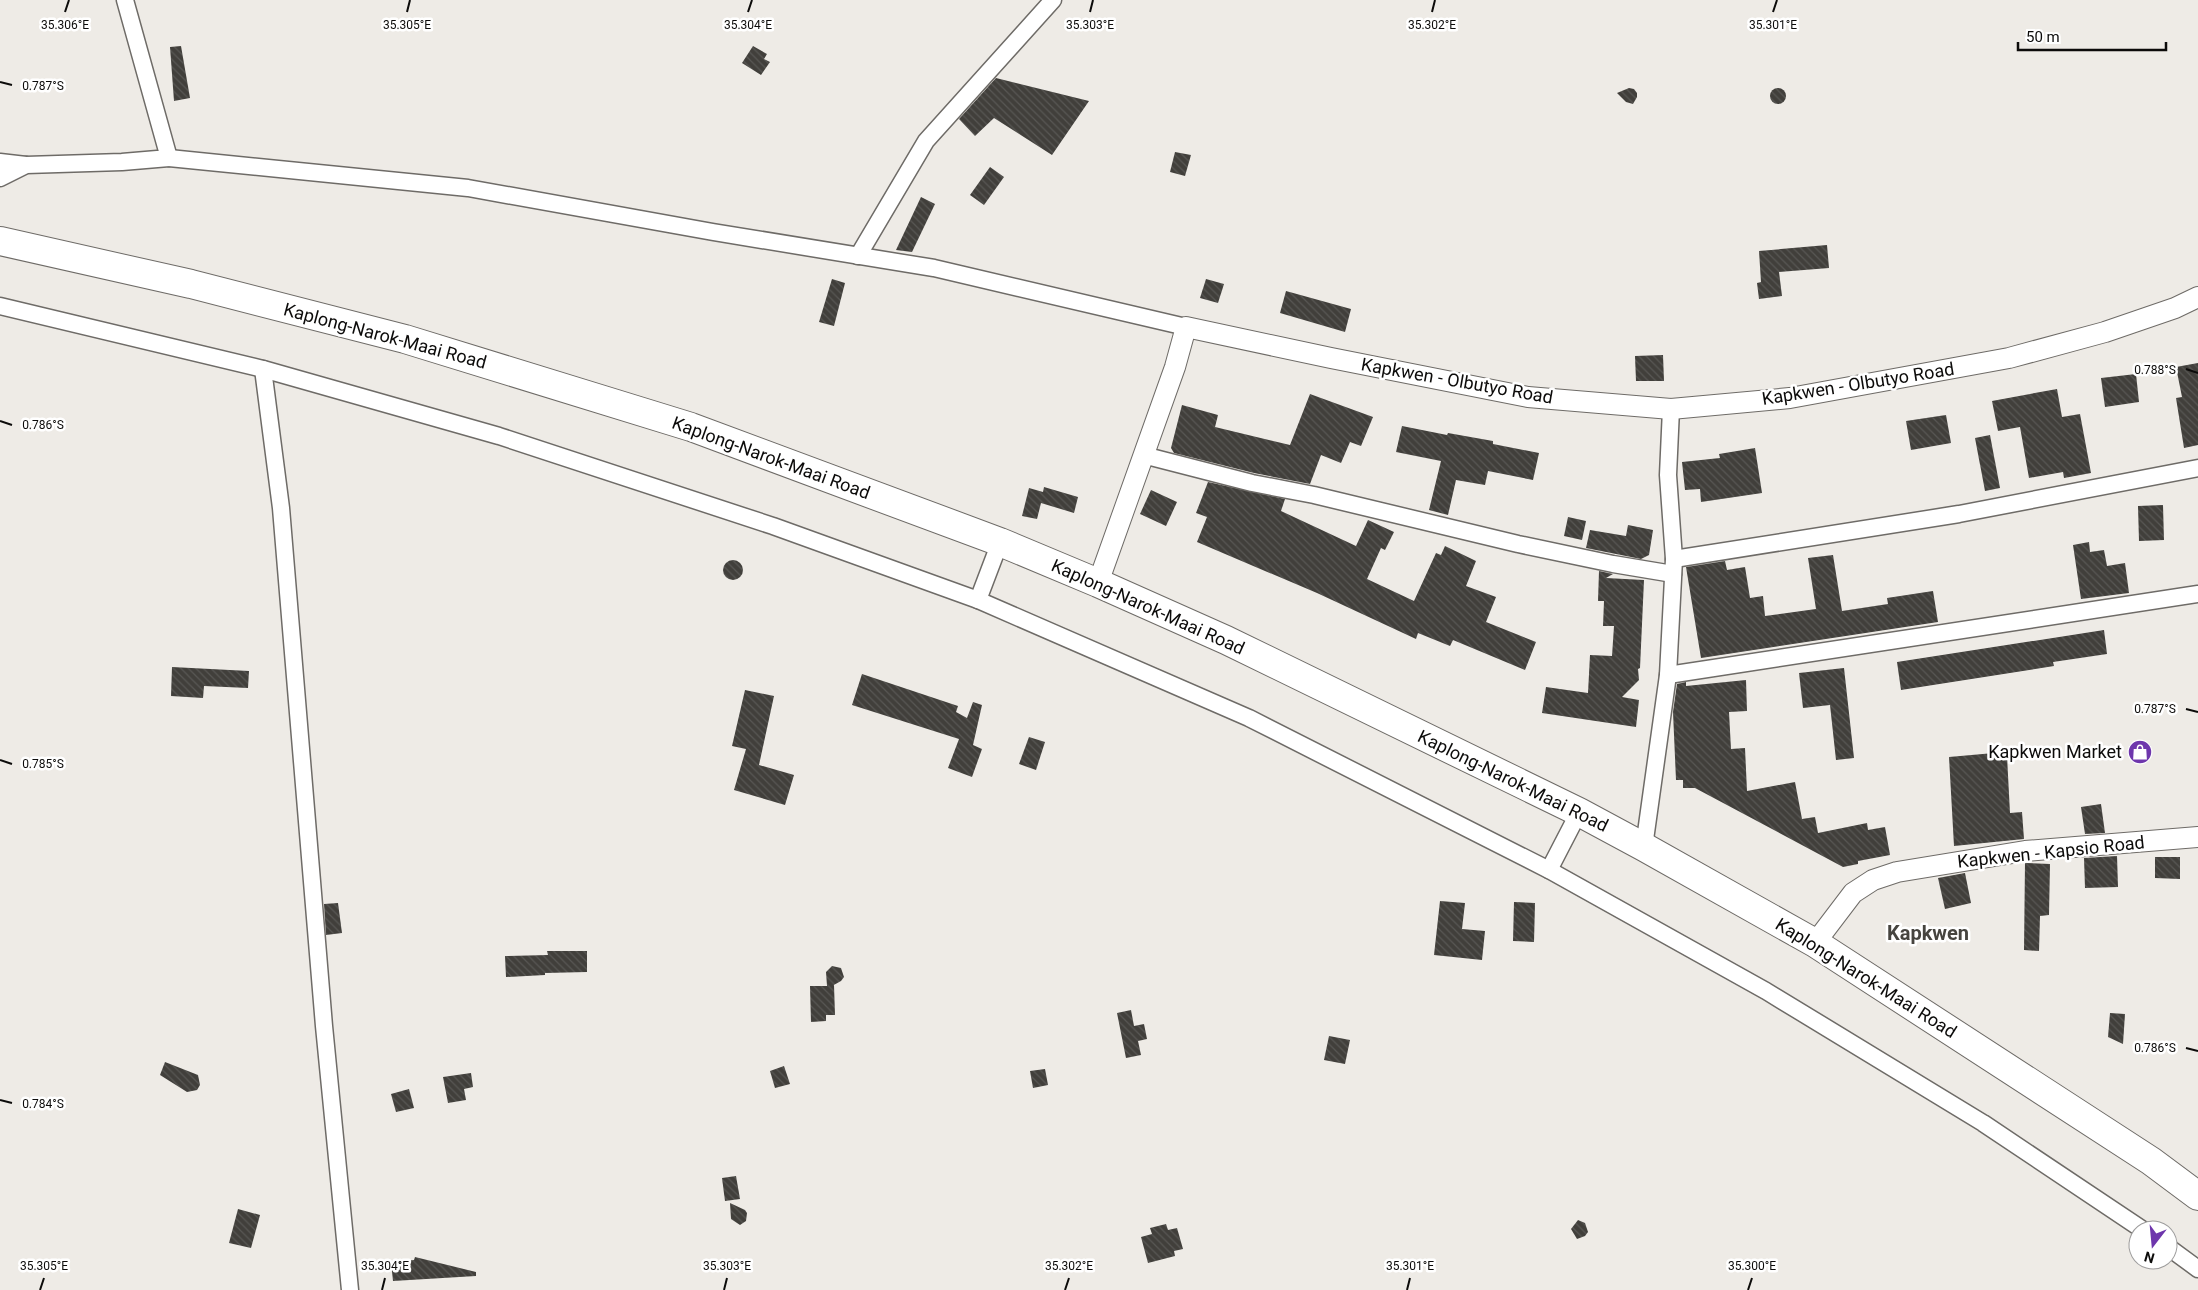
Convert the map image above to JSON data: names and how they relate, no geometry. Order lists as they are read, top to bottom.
{
  "streets": {
    "highway": ["Kaplong-Narok-Maai Road"],
    "street": ["Kapkwen - Olbutyo Road", "Kapkwen - Kapsio Road"]
  },
  "crossings": [
    ["Kaplong-Narok-Maai Road", "Kapkwen - Kapsio Road"]
  ],
  "districts": ["Kapkwen"],
  "places": {
    "shop": ["Kapkwen Market"]
  },
  "scale_bar": "50 m",
  "north": "bottom",
  "coordinates": [
    "35.306°E",
    "35.305°E",
    "35.304°E",
    "35.303°E",
    "35.302°E",
    "35.301°E",
    "0.787°S",
    "0.788°S",
    "0.786°S",
    "0.785°S",
    "0.784°S",
    "35.300°E"
  ]
}
